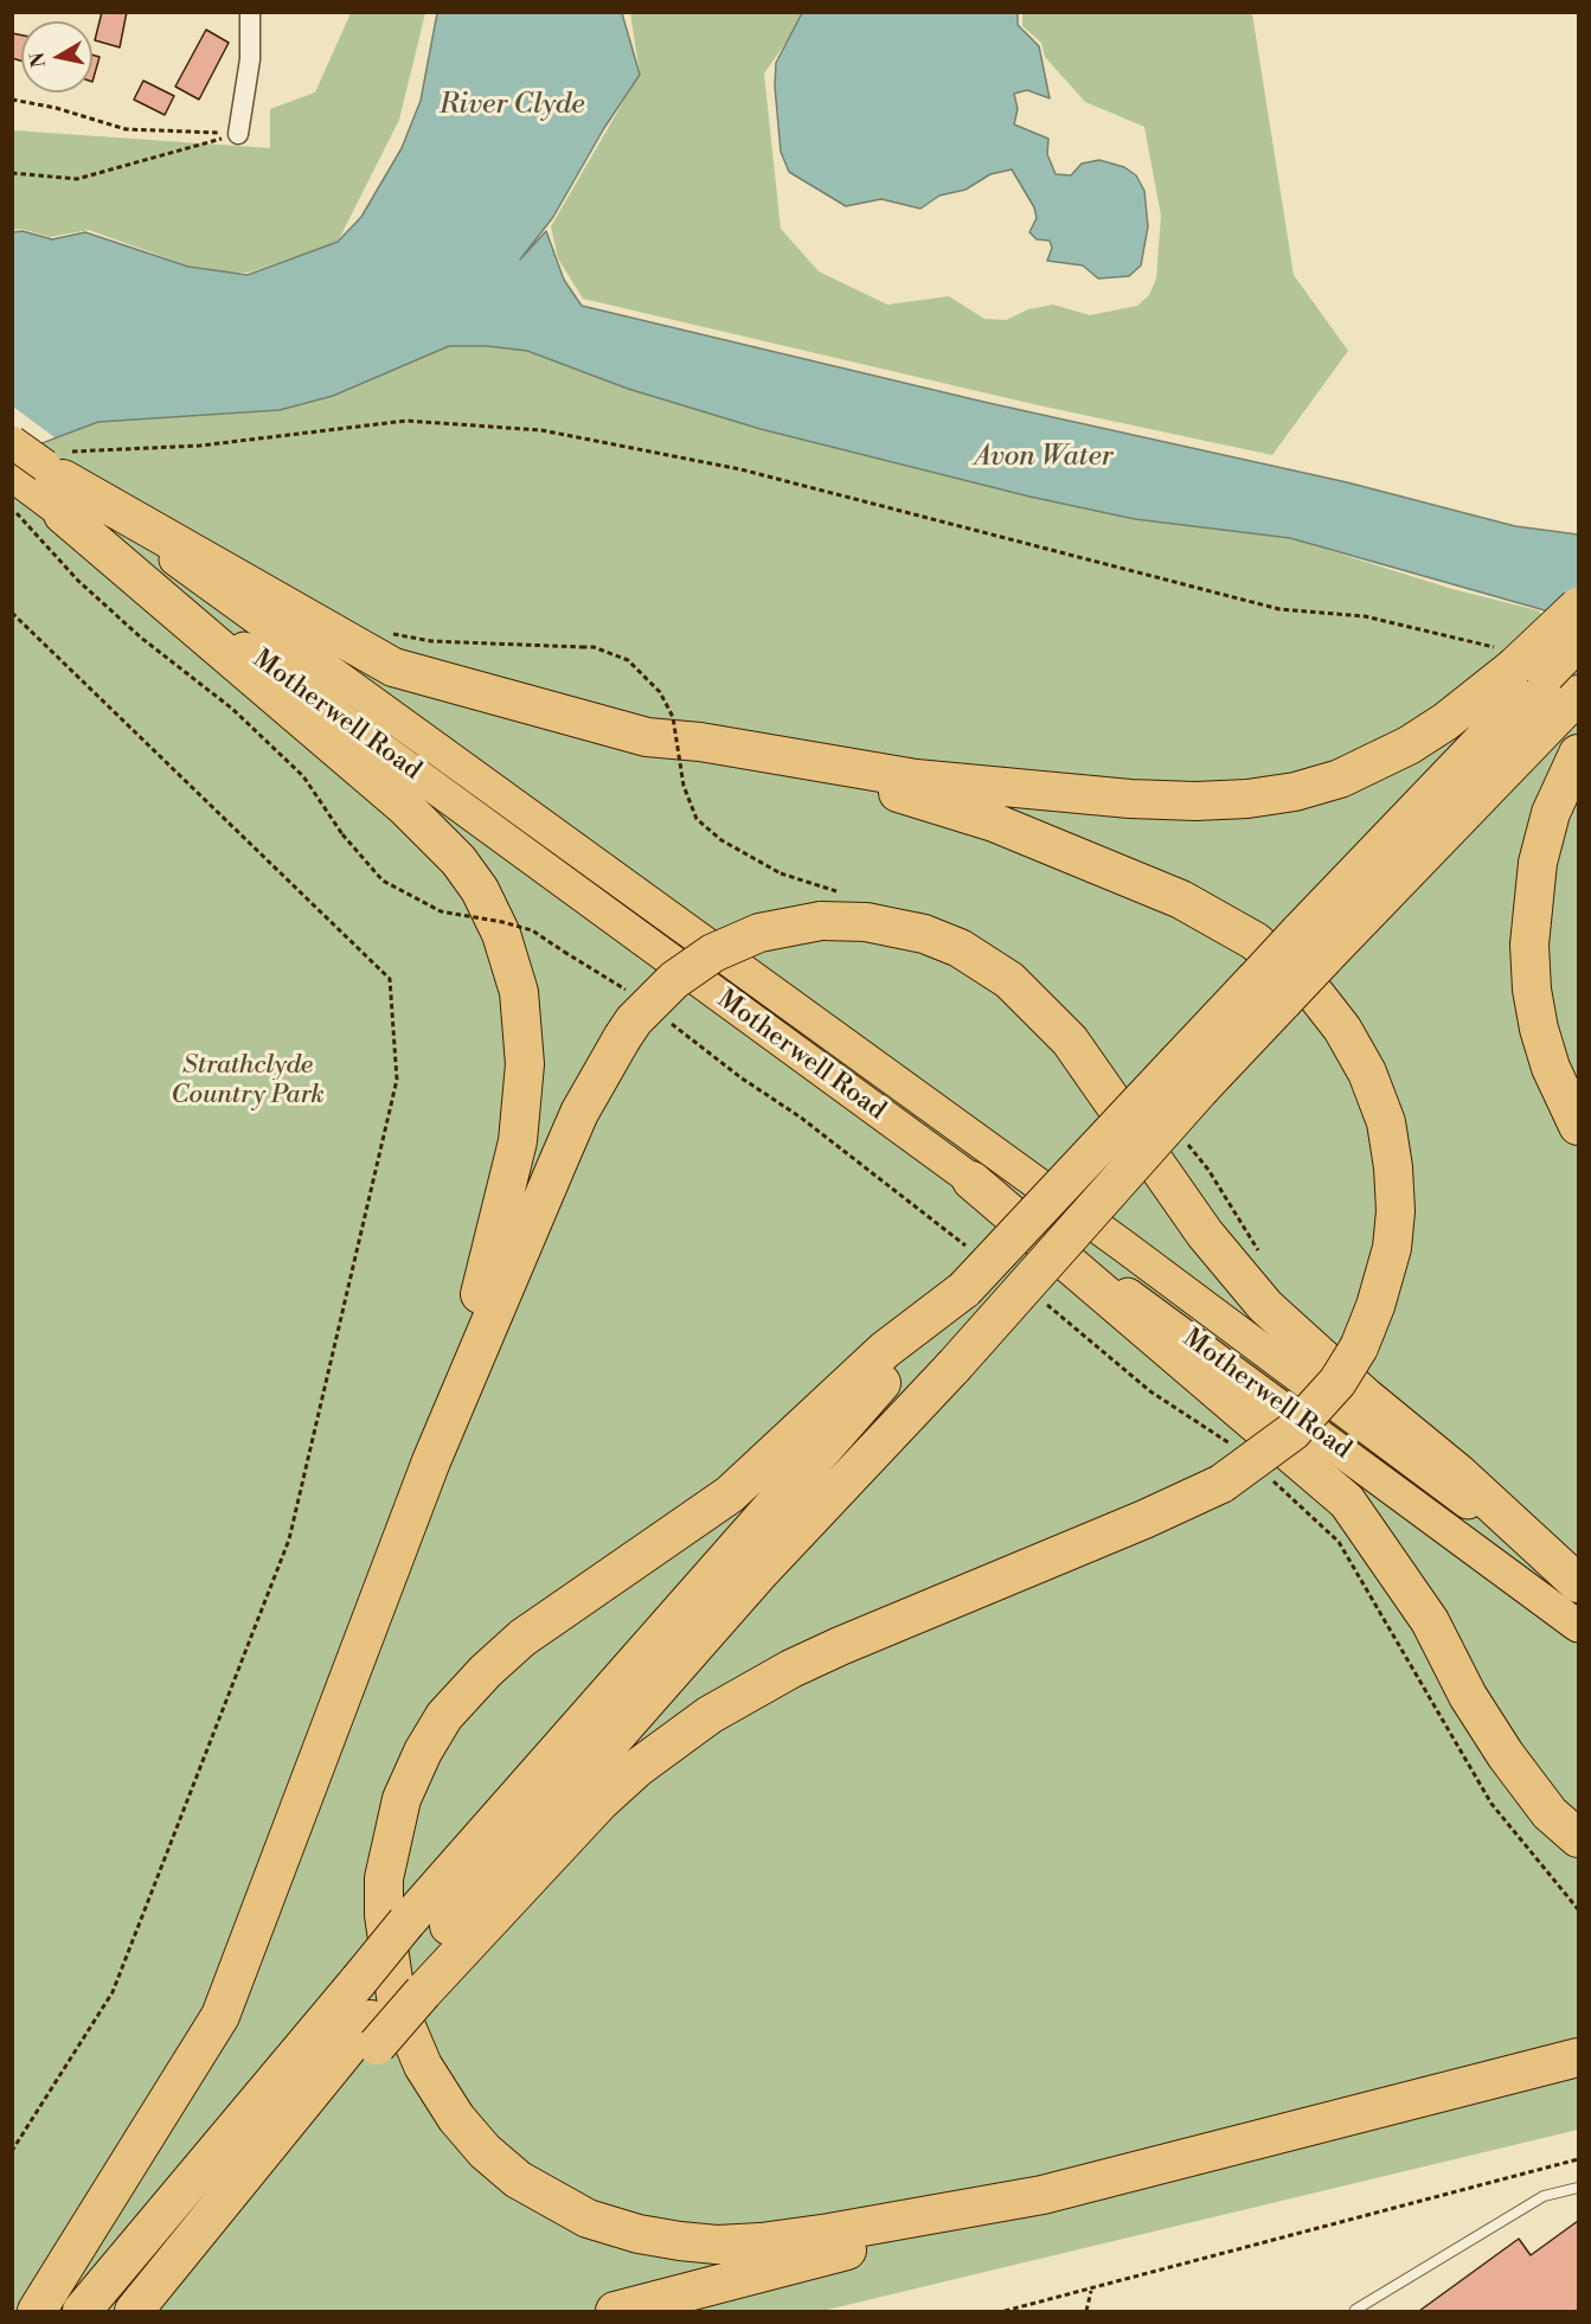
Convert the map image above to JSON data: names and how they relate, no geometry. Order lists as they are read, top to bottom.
{
  "streets": {
    "main road": ["Motherwell Road"]
  },
  "water": ["River Clyde", "Avon Water"],
  "parks": ["Strathclyde Country Park"],
  "north": "left"
}
